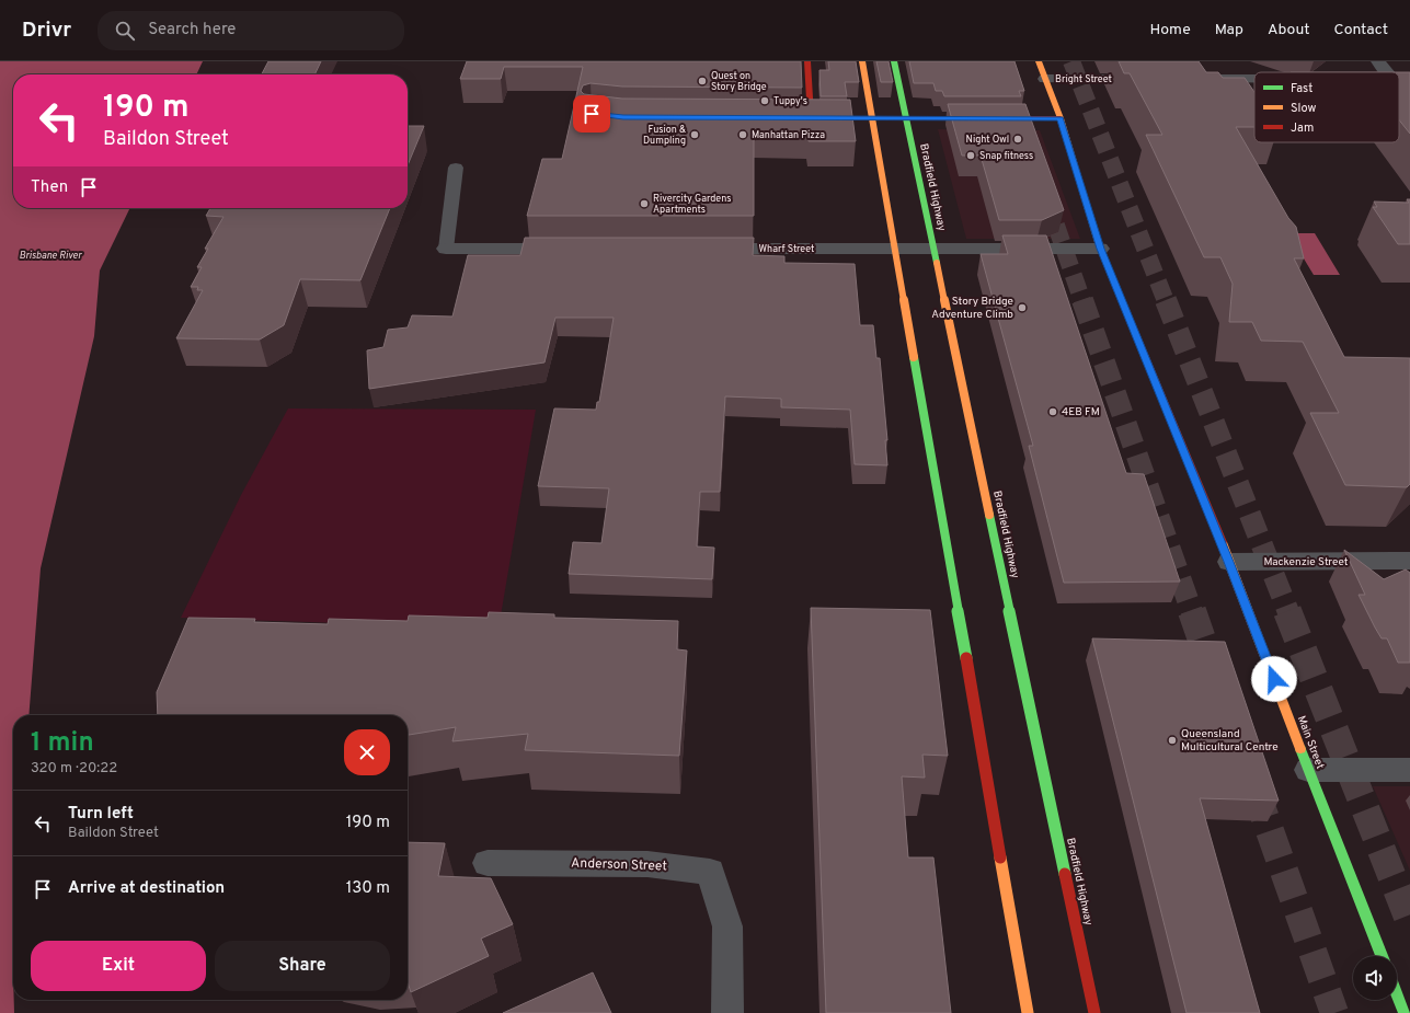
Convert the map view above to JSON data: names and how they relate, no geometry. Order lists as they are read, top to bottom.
{
  "streets": {
    "main road": ["Bradfield Highway", "Main Street"],
    "street": [
      "Bright Street",
      "Wharf Street",
      "Mackenzie Street",
      "Anderson Street"
    ]
  },
  "crossings": [
    ["Bright Street", "Main Street"],
    ["Wharf Street", "Main Street"],
    ["Mackenzie Street", "Main Street"]
  ],
  "water": ["Brisbane River"],
  "places": [
    "Quest on Story Bridge",
    "Tuppy's",
    "Fusion & Dumpling",
    "Manhattan Pizza",
    "Night Owl",
    "Snap fitness",
    "Rivercity Gardens Apartments",
    "Story Bridge Adventure Climb",
    "4EB FM",
    "Queensland Multicultural Centre"
  ],
  "legend": ["Fast", "Slow", "Jam"],
  "page": {
    "header": "Drivr",
    "search": "Search here",
    "nav": [
      "Home",
      "Map",
      "About",
      "Contact"
    ],
    "turn": ["190 m", "Baildon Street"],
    "then": "Then",
    "heading": ["1 min", "320 m · 20:22"],
    "list": [
      {
        "name": "Turn left",
        "note": "Baildon Street",
        "value": "190 m"
      },
      {
        "name": "Arrive at destination",
        "value": "130 m"
      }
    ],
    "buttons": ["Exit", "Share"]
  }
}
